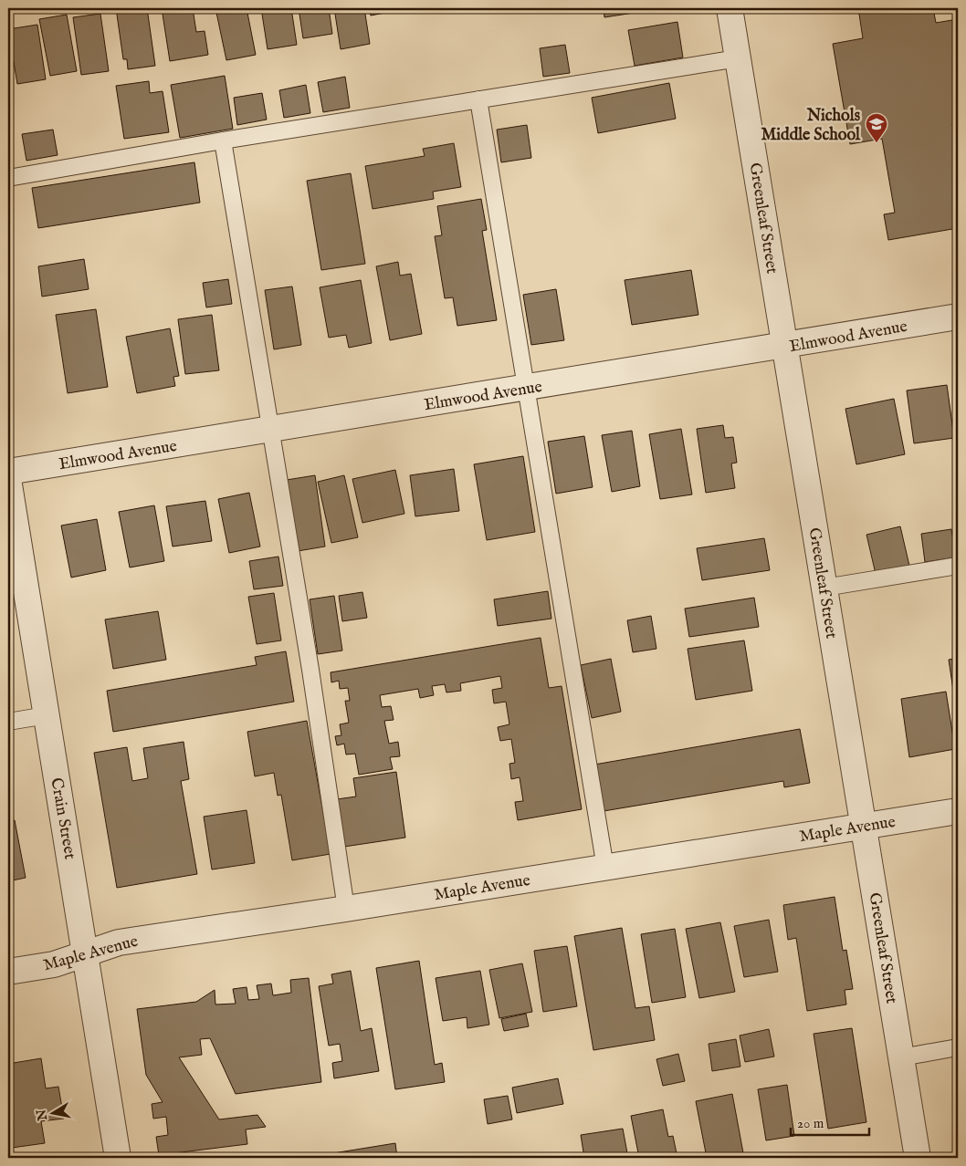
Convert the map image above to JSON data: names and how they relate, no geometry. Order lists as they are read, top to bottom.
{
  "streets": {
    "street": [
      "Greenleaf Street",
      "Elmwood Avenue",
      "Crain Street",
      "Maple Avenue"
    ]
  },
  "crossings": [
    ["Greenleaf Street", "Elmwood Avenue"],
    ["Greenleaf Street", "Maple Avenue"],
    ["Crain Street", "Maple Avenue"]
  ],
  "places": {
    "school or university": ["Nichols Middle School"]
  },
  "scale_bar": "20 m",
  "north": "left"
}
